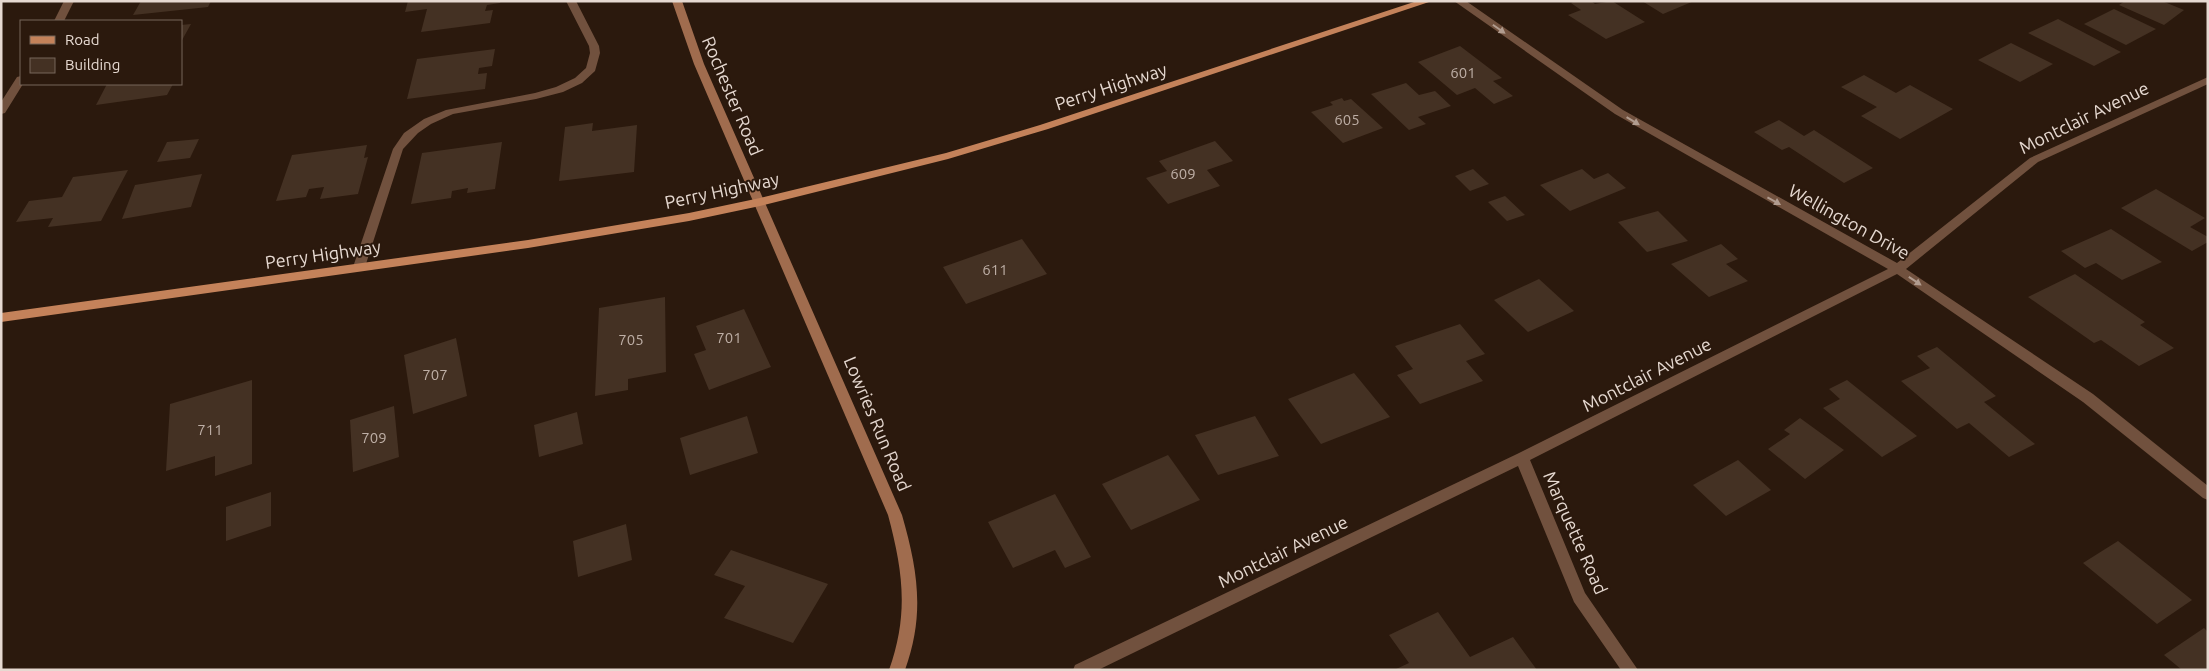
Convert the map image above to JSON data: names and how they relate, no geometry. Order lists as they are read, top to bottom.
{
  "streets": {
    "main road": ["Perry Highway"],
    "street": [
      "Rochester Road",
      "Montclair Avenue",
      "Wellington Drive",
      "Lowries Run Road",
      "Marquette Road"
    ]
  },
  "crossings": [
    ["Perry Highway", "Rochester Road"],
    ["Perry Highway", "Lowries Run Road"],
    ["Rochester Road", "Lowries Run Road"],
    ["Montclair Avenue", "Wellington Drive"],
    ["Montclair Avenue", "Marquette Road"]
  ],
  "one_way": ["Wellington Drive"],
  "house_numbers": [
    "601",
    "605",
    "609",
    "611",
    "701",
    "705",
    "707",
    "711",
    "709"
  ],
  "legend": ["Road", "Building"]
}
